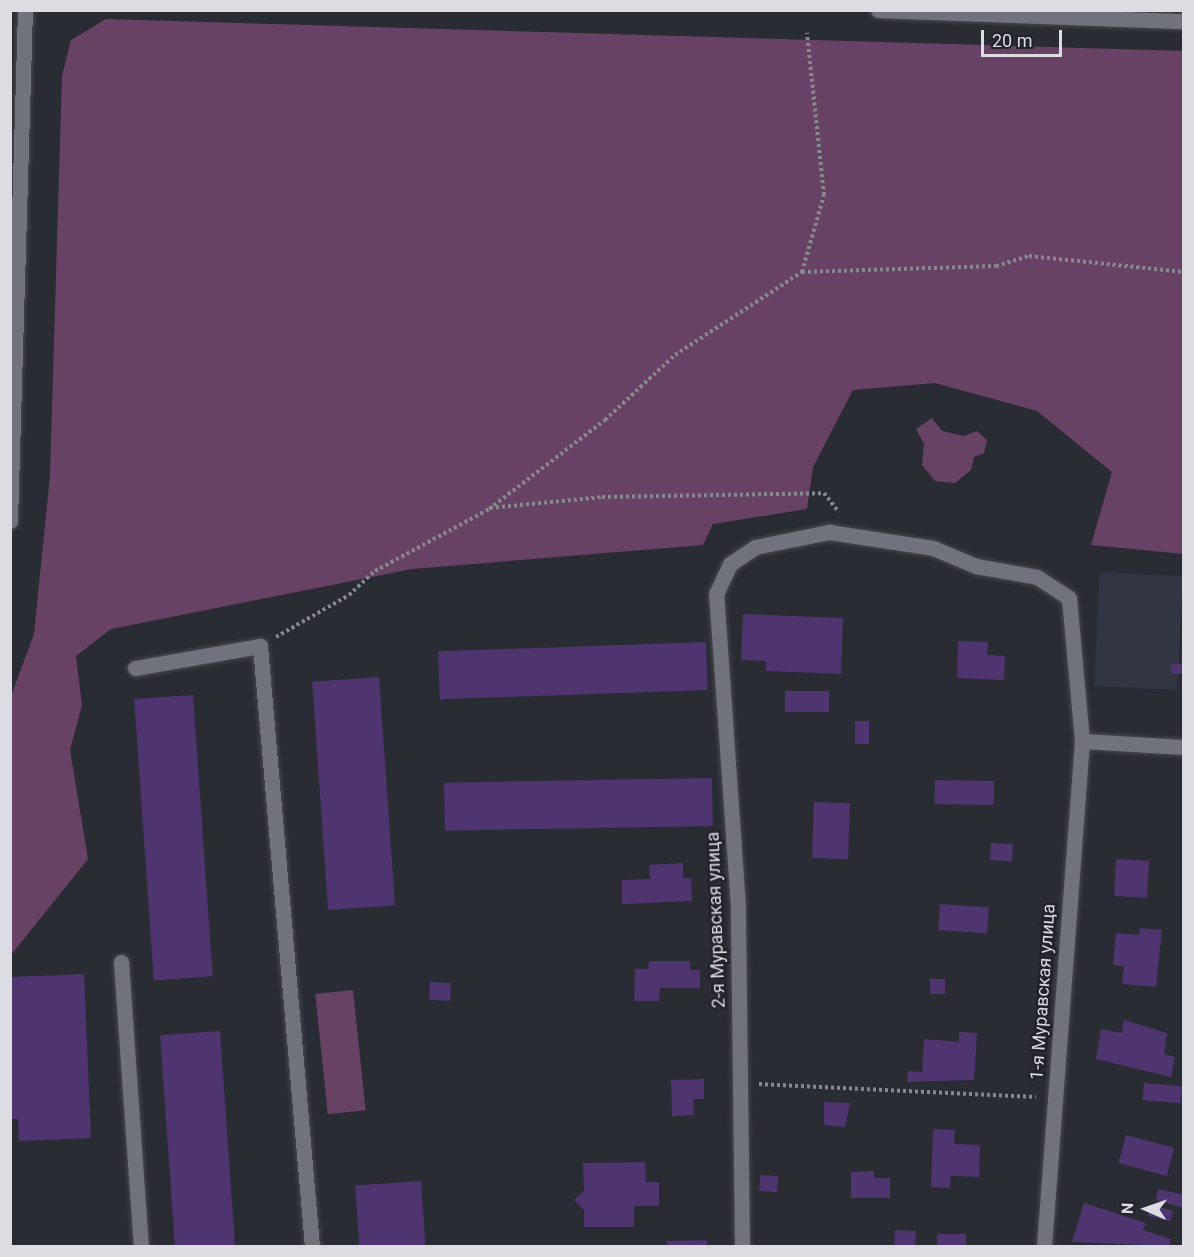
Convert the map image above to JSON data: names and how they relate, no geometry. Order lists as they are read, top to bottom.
{
  "streets": {
    "street": ["2-я Муравская улица", "1-я Муравская улица"]
  },
  "crossings": [
    ["2-я Муравская улица", "1-я Муравская улица"]
  ],
  "scale_bar": "20 m",
  "north": "left"
}
